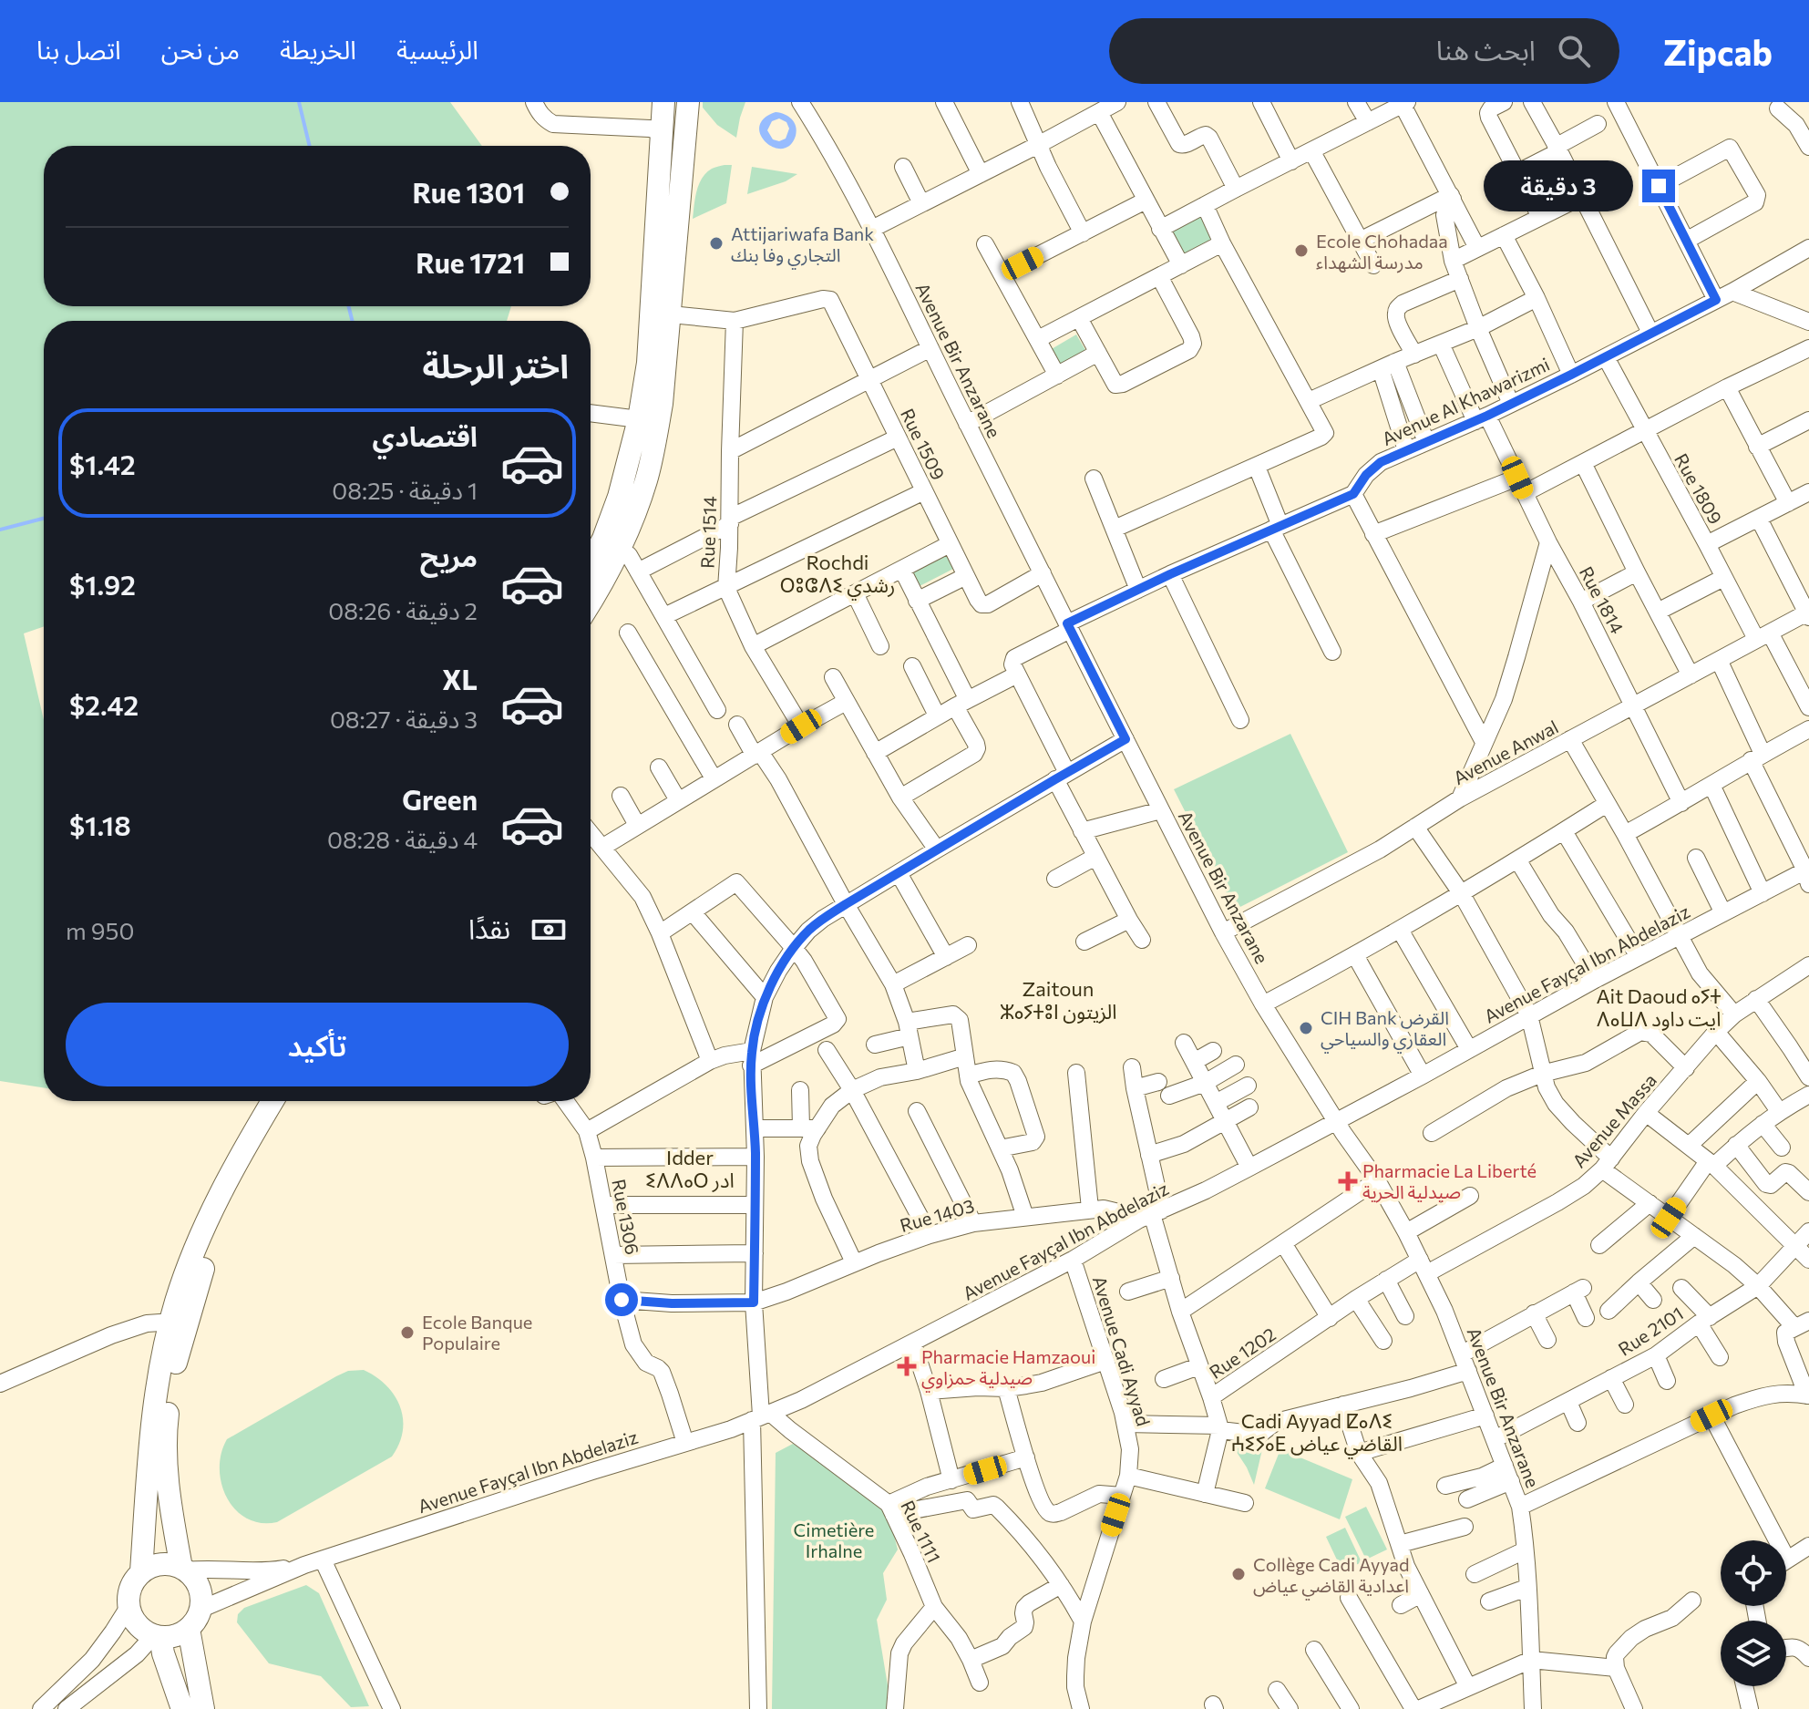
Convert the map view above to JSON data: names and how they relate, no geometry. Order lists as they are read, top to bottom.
{
  "streets": {
    "street": [
      "Avenue Bir Anzarane",
      "Avenue Al Khawarizmi",
      "Rue 1509",
      "Rue 1809",
      "Rue 1514",
      "Rue 1814",
      "Avenue Anwal",
      "Avenue Fayçal Ibn Abdelaziz",
      "Avenue Massa",
      "Rue 1403",
      "Rue 1306",
      "Rue 2101",
      "Avenue Cadi Ayyad",
      "Rue 1202",
      "Rue 1111"
    ]
  },
  "crossings": [
    ["Avenue Bir Anzarane", "Avenue Al Khawarizmi"],
    ["Avenue Bir Anzarane", "Rue 1509"],
    ["Avenue Bir Anzarane", "Avenue Anwal"],
    ["Avenue Bir Anzarane", "Avenue Fayçal Ibn Abdelaziz"],
    ["Avenue Bir Anzarane", "Avenue Massa"],
    ["Avenue Bir Anzarane", "Rue 2101"],
    ["Avenue Bir Anzarane", "Rue 1202"],
    ["Avenue Al Khawarizmi", "Rue 1809"],
    ["Avenue Al Khawarizmi", "Rue 1814"],
    ["Rue 1509", "Rue 1514"],
    ["Rue 1809", "Avenue Anwal"],
    ["Rue 1814", "Avenue Anwal"],
    ["Avenue Fayçal Ibn Abdelaziz", "Rue 1403"],
    ["Avenue Fayçal Ibn Abdelaziz", "Rue 1306"],
    ["Avenue Fayçal Ibn Abdelaziz", "Avenue Cadi Ayyad"],
    ["Avenue Fayçal Ibn Abdelaziz", "Rue 1202"],
    ["Avenue Fayçal Ibn Abdelaziz", "Rue 1111"],
    ["Avenue Massa", "Rue 1202"],
    ["Rue 1403", "Rue 1306"],
    ["Rue 1403", "Rue 1202"]
  ],
  "districts": [
    "Rochdi ⵔⵓⵛⴷⵉ رشدي",
    "Zaitoun ⵣⴰⵢⵜⵓⵏ الزيتون",
    "Ait Daoud ⴰⵢⵜ ⴷⴰⵡⴷ ايت داود",
    "Idder ⵉⴷⴷⴰⵔ ادر",
    "Cadi Ayyad ⵇⴰⴷⵉ ⵄⵉⵢⴰⴹ القاضي عياض"
  ],
  "parks": ["Cimetière Irhalne"],
  "places": {
    "other": [
      "Attijariwafa Bank التجاري وفا بنك",
      "Ecole Chohadaa مدرسة الشهداء",
      "CIH Bank القرض العقاري والسياحي",
      "Ecole Banque Populaire",
      "Collège Cadi Ayyad اعدادية القاضي عياض"
    ],
    "health": ["Pharmacie La Liberté صيدلية الحرية", "Pharmacie Hamzaoui صيدلية حمزاوي"]
  },
  "page": {
    "header": "Zipcab",
    "search": "ابحث هنا",
    "nav": [
      "الرئيسية",
      "الخريطة",
      "من نحن",
      "اتصل بنا"
    ],
    "banner": ["Rue 1301", "Rue 1721"],
    "bubble": "3 دقيقة",
    "heading": "اختر الرحلة",
    "list": [
      {
        "name": "اقتصادي",
        "note": "1 دقيقة · 08:25",
        "value": "$1.42"
      },
      {
        "name": "مريح",
        "note": "2 دقيقة · 08:26",
        "value": "$1.92"
      },
      {
        "name": "XL",
        "note": "3 دقيقة · 08:27",
        "value": "$2.42"
      },
      {
        "name": "Green",
        "note": "4 دقيقة · 08:28",
        "value": "$1.18"
      }
    ],
    "pay": ["نقدًا", "950 m"],
    "buttons": "تأكيد"
  }
}
